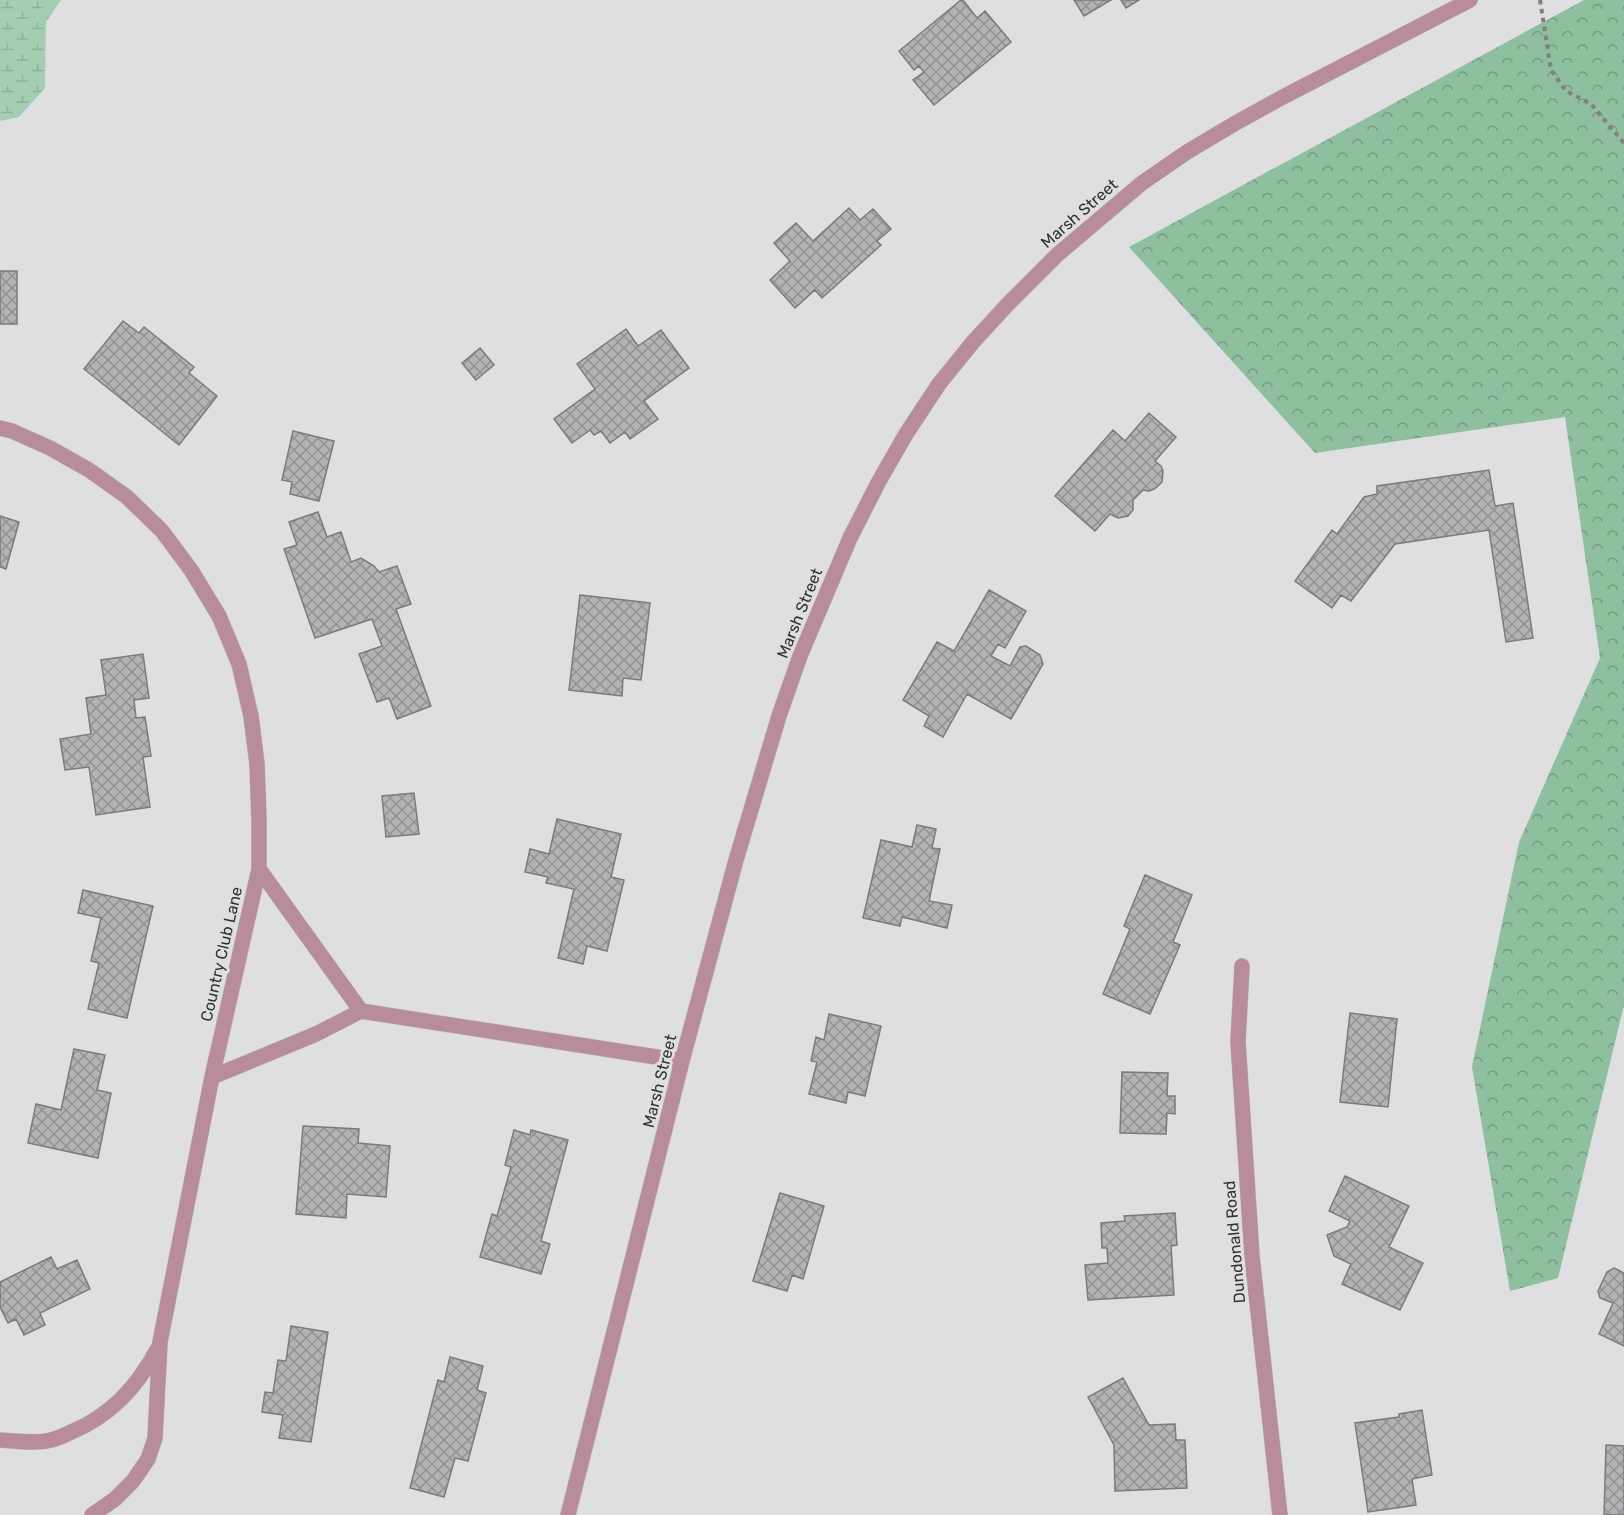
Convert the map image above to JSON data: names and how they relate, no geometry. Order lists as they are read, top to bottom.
{
  "streets": {
    "street": ["Marsh Street", "Country Club Lane", "Dundonald Road"]
  }
}
